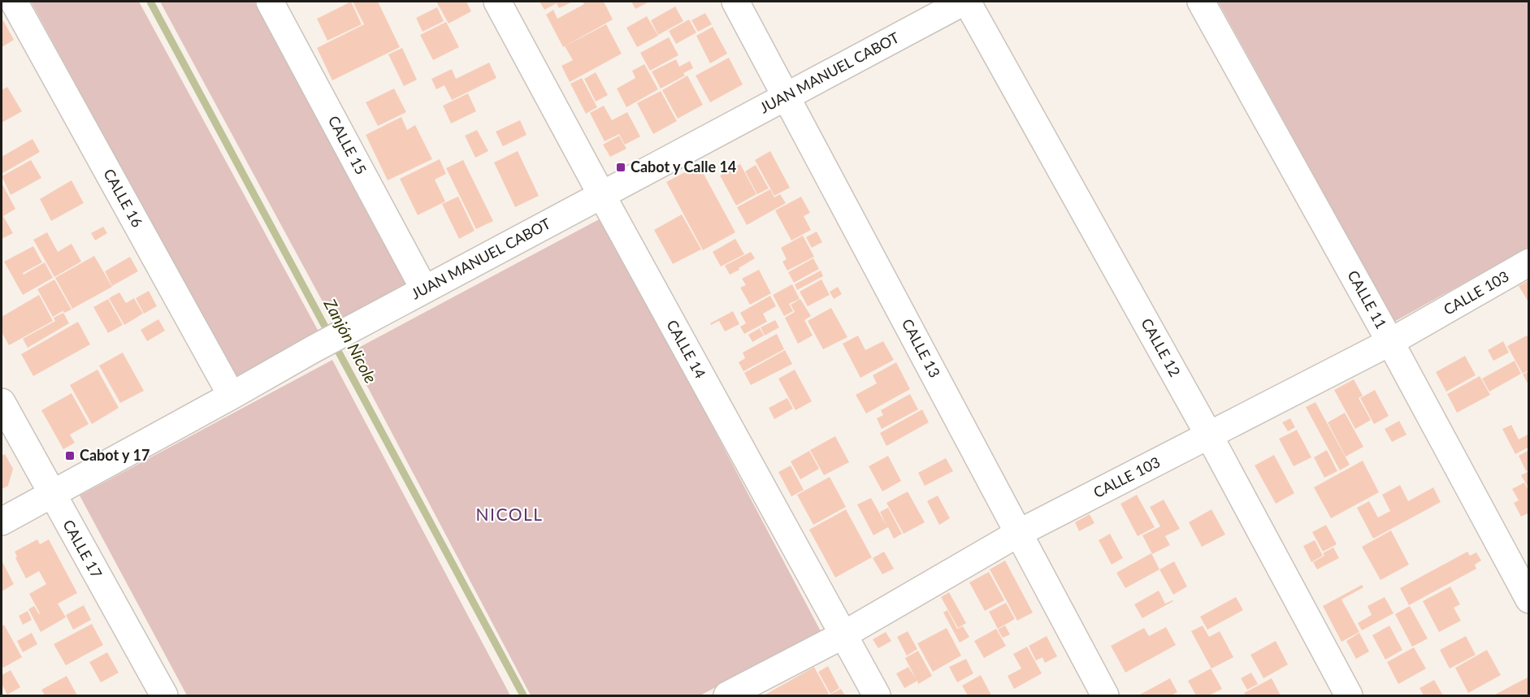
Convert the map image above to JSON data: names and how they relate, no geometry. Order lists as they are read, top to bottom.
{
  "streets": {
    "street": [
      "JUAN MANUEL CABOT",
      "CALLE 15",
      "CALLE 16",
      "CALLE 103",
      "CALLE 11",
      "CALLE 12",
      "CALLE 13",
      "CALLE 14",
      "CALLE 17"
    ]
  },
  "crossings": [
    ["JUAN MANUEL CABOT", "CALLE 15"],
    ["JUAN MANUEL CABOT", "CALLE 16"],
    ["JUAN MANUEL CABOT", "CALLE 13"],
    ["JUAN MANUEL CABOT", "CALLE 14"],
    ["JUAN MANUEL CABOT", "CALLE 17"],
    ["CALLE 103", "CALLE 11"],
    ["CALLE 103", "CALLE 12"],
    ["CALLE 103", "CALLE 13"],
    ["CALLE 103", "CALLE 14"]
  ],
  "districts": ["NICOLL"],
  "water": ["Zanjón Nicole"],
  "places": {
    "transit": ["Cabot y Calle 14", "Cabot y 17"]
  }
}
